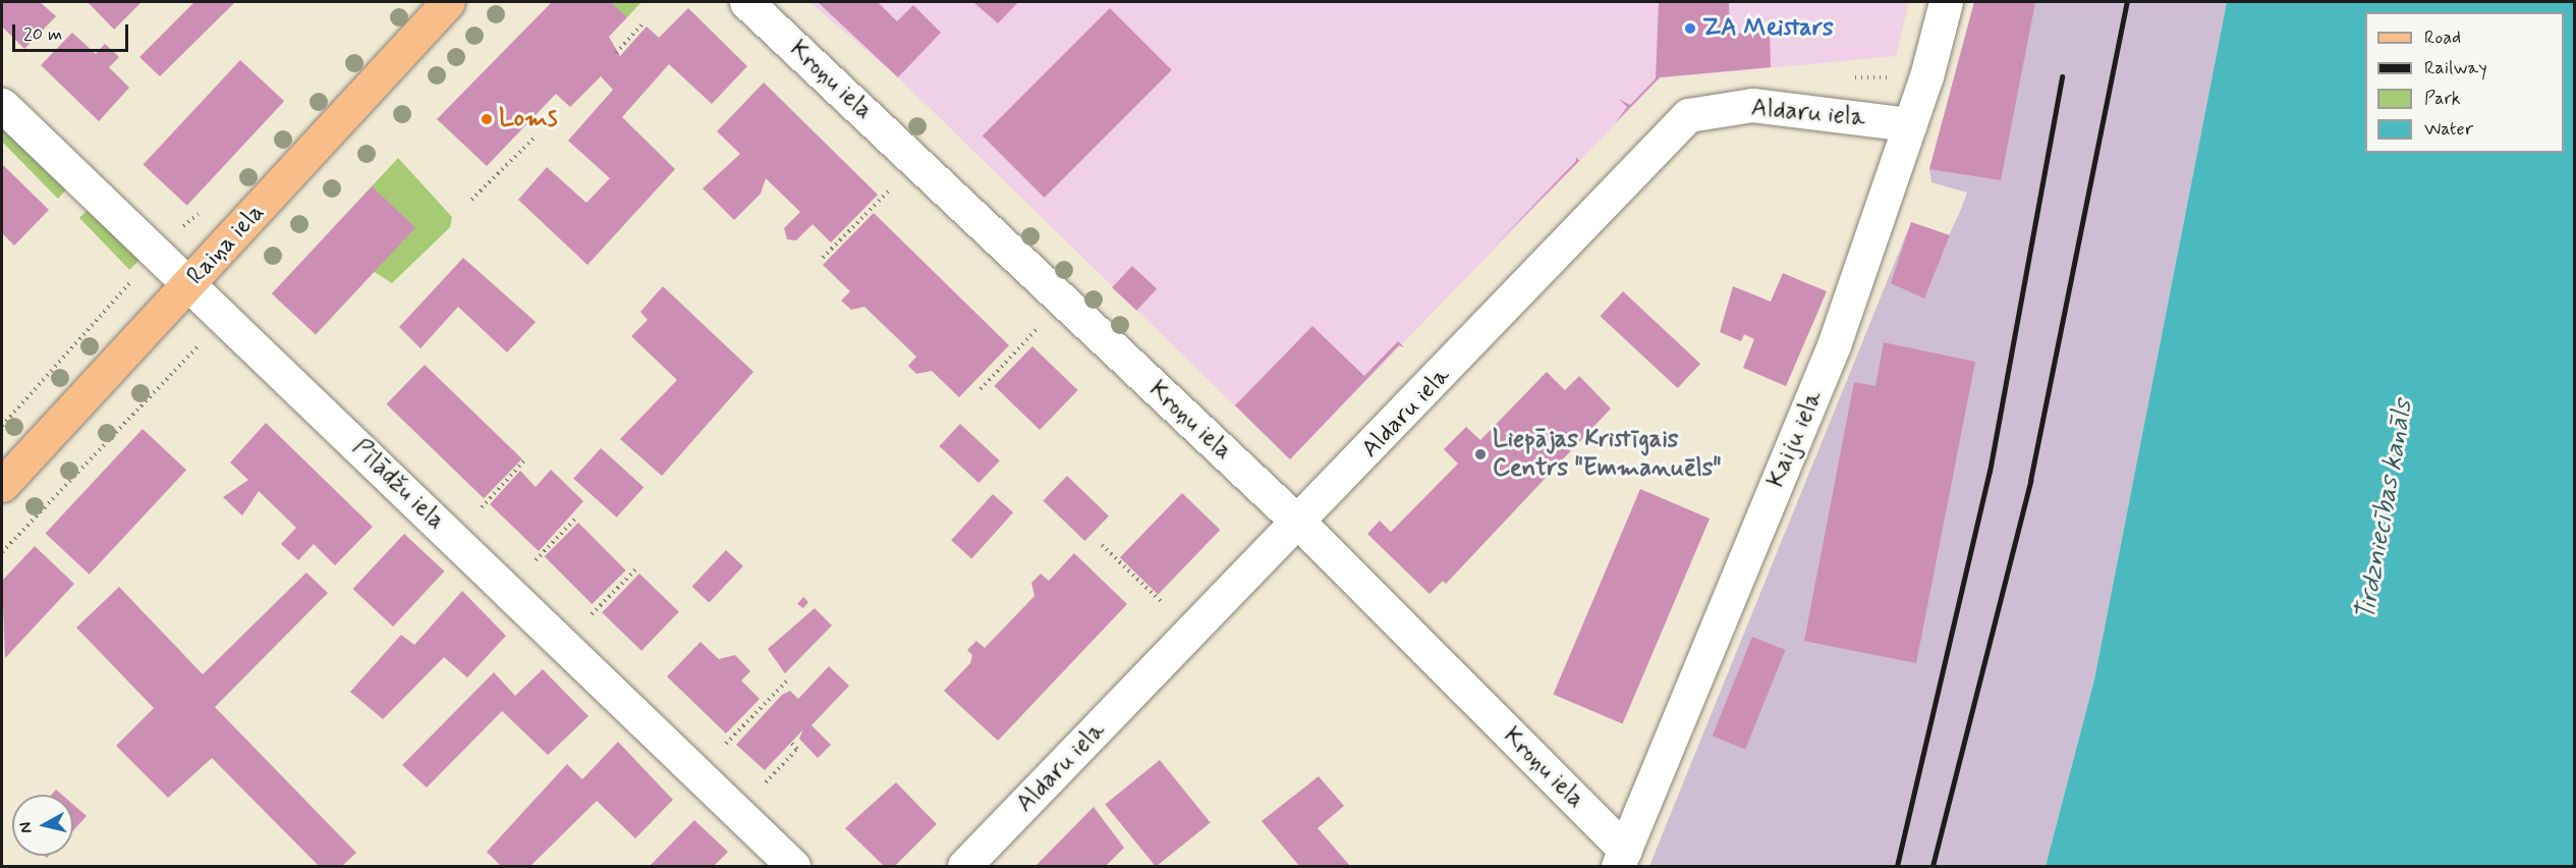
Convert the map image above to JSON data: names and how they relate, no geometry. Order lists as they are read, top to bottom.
{
  "streets": {
    "main road": ["Raiņa iela"],
    "street": [
      "Kroņu iela",
      "Aldaru iela",
      "Kaiju iela",
      "Pīlādžu iela"
    ]
  },
  "crossings": [
    ["Kroņu iela", "Aldaru iela"],
    ["Kroņu iela", "Kaiju iela"],
    ["Aldaru iela", "Kaiju iela"],
    ["Raiņa iela", "Pīlādžu iela"]
  ],
  "water": ["Tirdzniecības kanāls"],
  "places": ["ZA Meistars", "Loms", "Liepājas Kristīgais Centrs \"Emmanuēls\""],
  "legend": [
    "Road",
    "Railway",
    "Park",
    "Water"
  ],
  "scale_bar": "20 m",
  "north": "left"
}
